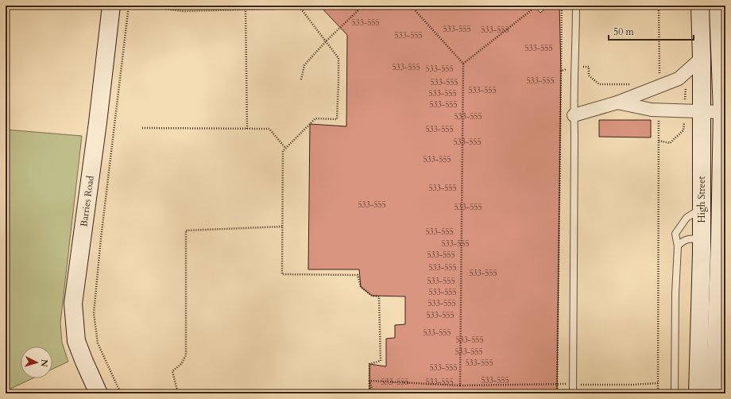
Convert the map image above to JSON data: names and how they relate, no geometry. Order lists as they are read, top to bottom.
{
  "streets": {
    "main road": ["High Street", "Barries Road"]
  },
  "house_numbers": [
    "533-555",
    "533-555",
    "533-555",
    "533-555",
    "533-555",
    "533-555",
    "533-555",
    "533-555",
    "533-555",
    "533-555",
    "533-555",
    "533-555",
    "533-555",
    "533-555",
    "533-555",
    "533-555",
    "533-555",
    "533-555",
    "533-555",
    "533-555",
    "533-555",
    "533-555",
    "533-555",
    "533-555",
    "533-555",
    "533-555",
    "533-555",
    "533-555",
    "533-555",
    "533-555",
    "533-555",
    "533-555",
    "533-555",
    "533-555",
    "533-555",
    "533-555"
  ],
  "scale_bar": "50 m",
  "north": "right"
}
